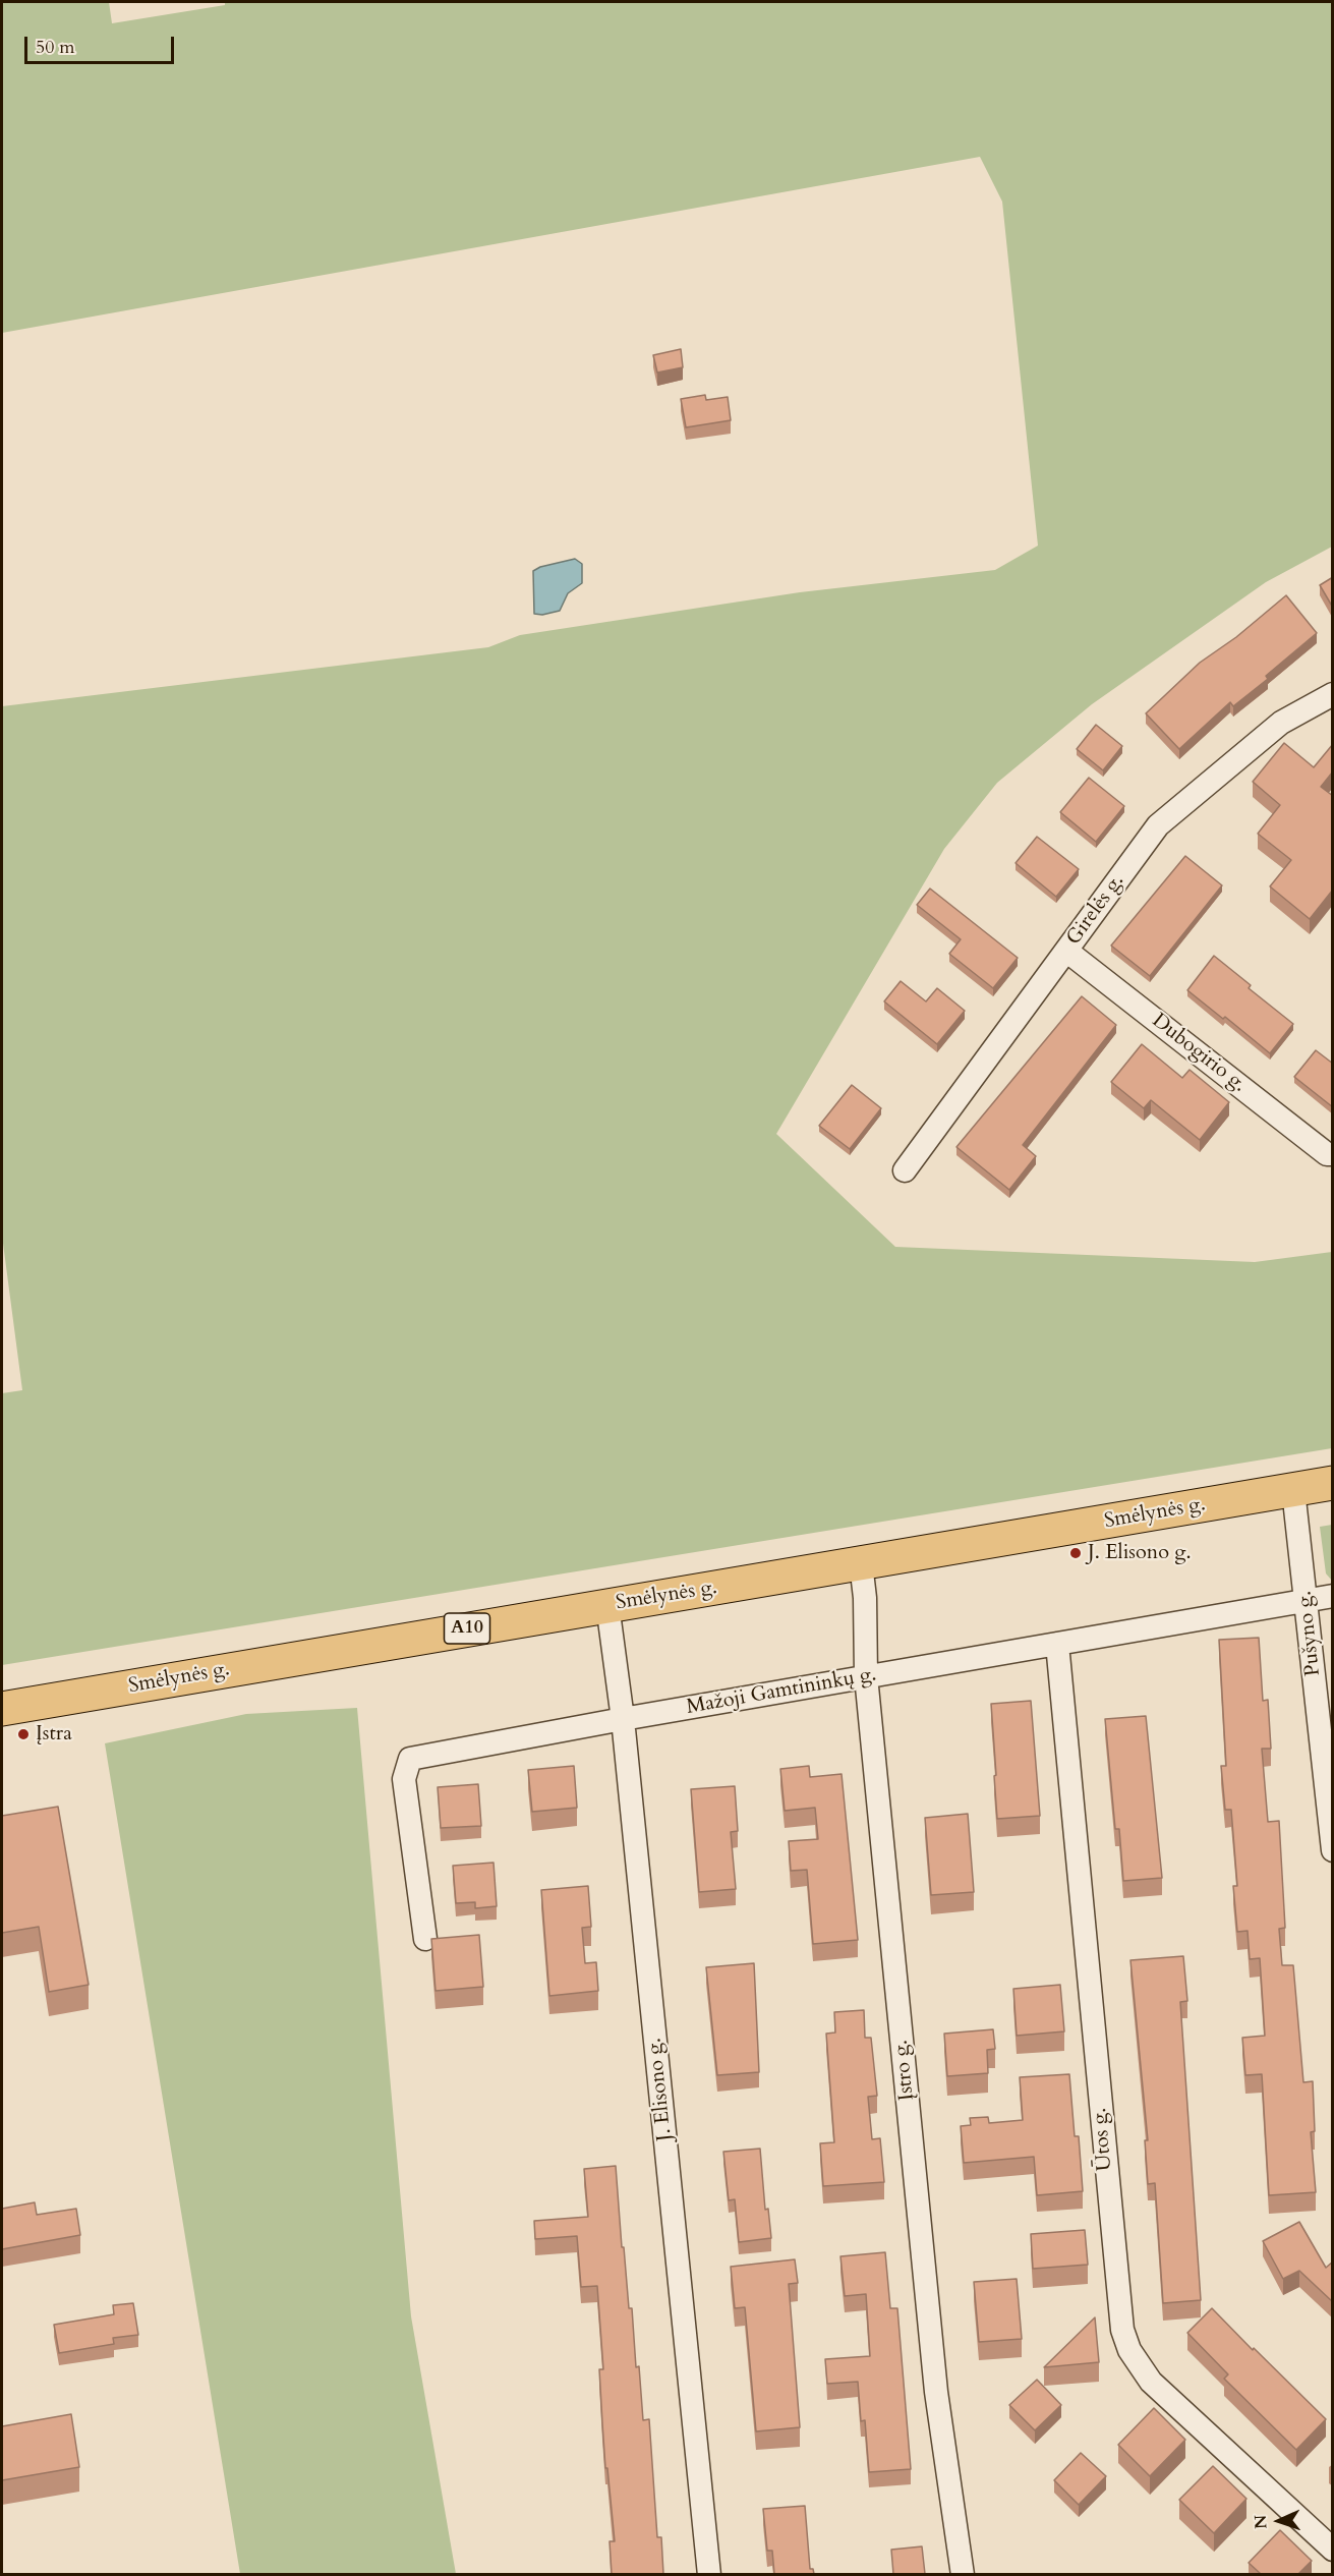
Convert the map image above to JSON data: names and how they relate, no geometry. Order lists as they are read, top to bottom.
{
  "streets": {
    "highway": ["Smėlynės g.", "A10"],
    "street": [
      "Girelės g.",
      "Dubogirio g.",
      "Pušyno g.",
      "Mažoji Gamtininkų g.",
      "Įstro g.",
      "J. Elisono g.",
      "Ūtos g."
    ]
  },
  "crossings": [
    ["Girelės g.", "Dubogirio g."],
    ["Smėlynės g.", "Pušyno g."],
    ["Smėlynės g.", "Įstro g."],
    ["Smėlynės g.", "J. Elisono g."],
    ["Pušyno g.", "Mažoji Gamtininkų g."],
    ["Mažoji Gamtininkų g.", "Įstro g."],
    ["Mažoji Gamtininkų g.", "J. Elisono g."],
    ["Mažoji Gamtininkų g.", "Ūtos g."]
  ],
  "places": ["J. Elisono g.", "Įstra"],
  "scale_bar": "50 m",
  "north": "left"
}
